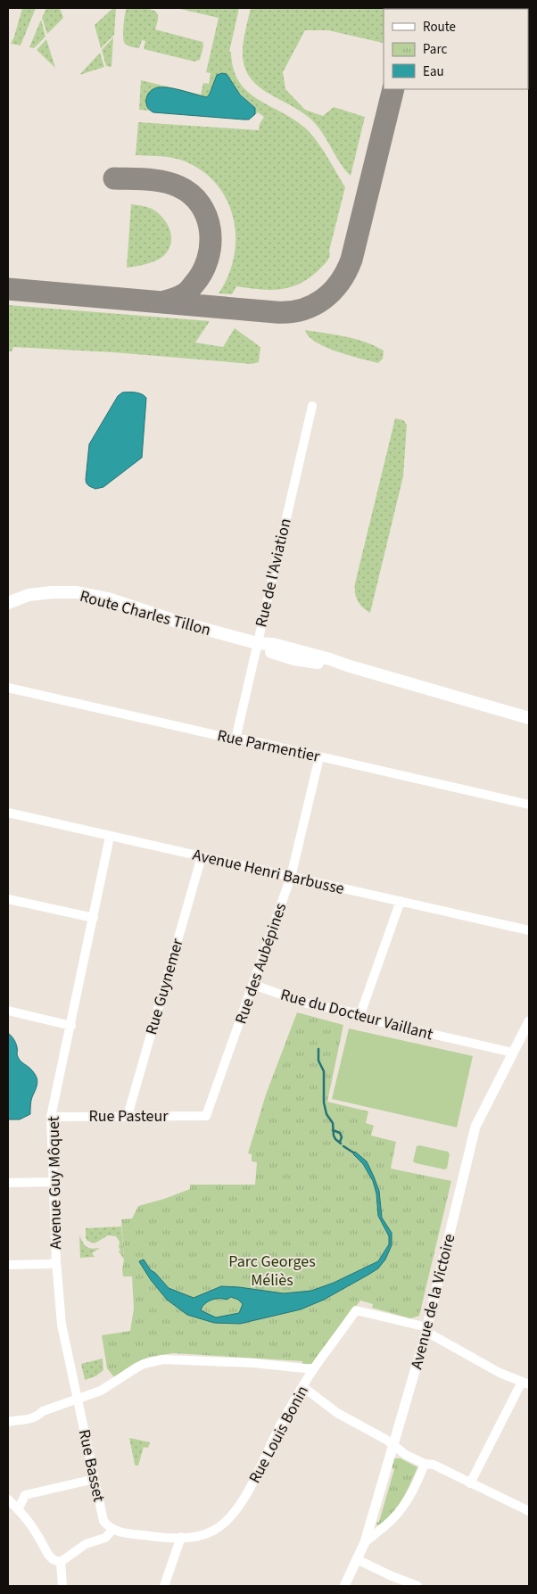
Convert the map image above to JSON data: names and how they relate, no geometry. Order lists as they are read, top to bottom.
{
  "streets": {
    "main road": ["Route Charles Tillon"],
    "street": [
      "Rue de l'Aviation",
      "Rue Parmentier",
      "Avenue Henri Barbusse",
      "Rue des Aubépines",
      "Rue Guynemer",
      "Rue du Docteur Vaillant",
      "Rue Pasteur",
      "Avenue Guy Môquet",
      "Avenue de la Victoire",
      "Rue Louis Bonin",
      "Rue Basset"
    ]
  },
  "crossings": [
    ["Rue de l'Aviation", "Route Charles Tillon"],
    ["Rue de l'Aviation", "Rue Parmentier"],
    ["Rue Parmentier", "Rue des Aubépines"],
    ["Avenue Henri Barbusse", "Rue des Aubépines"],
    ["Avenue Henri Barbusse", "Rue Guynemer"],
    ["Avenue Henri Barbusse", "Avenue Guy Môquet"],
    ["Rue des Aubépines", "Rue du Docteur Vaillant"],
    ["Rue des Aubépines", "Rue Pasteur"],
    ["Rue Guynemer", "Rue Pasteur"],
    ["Rue du Docteur Vaillant", "Avenue de la Victoire"],
    ["Rue Pasteur", "Avenue Guy Môquet"],
    ["Avenue Guy Môquet", "Rue Basset"],
    ["Avenue de la Victoire", "Rue Louis Bonin"],
    ["Rue Louis Bonin", "Rue Basset"]
  ],
  "parks": ["Parc Georges Méliès"],
  "legend": ["Route", "Parc", "Eau"]
}
